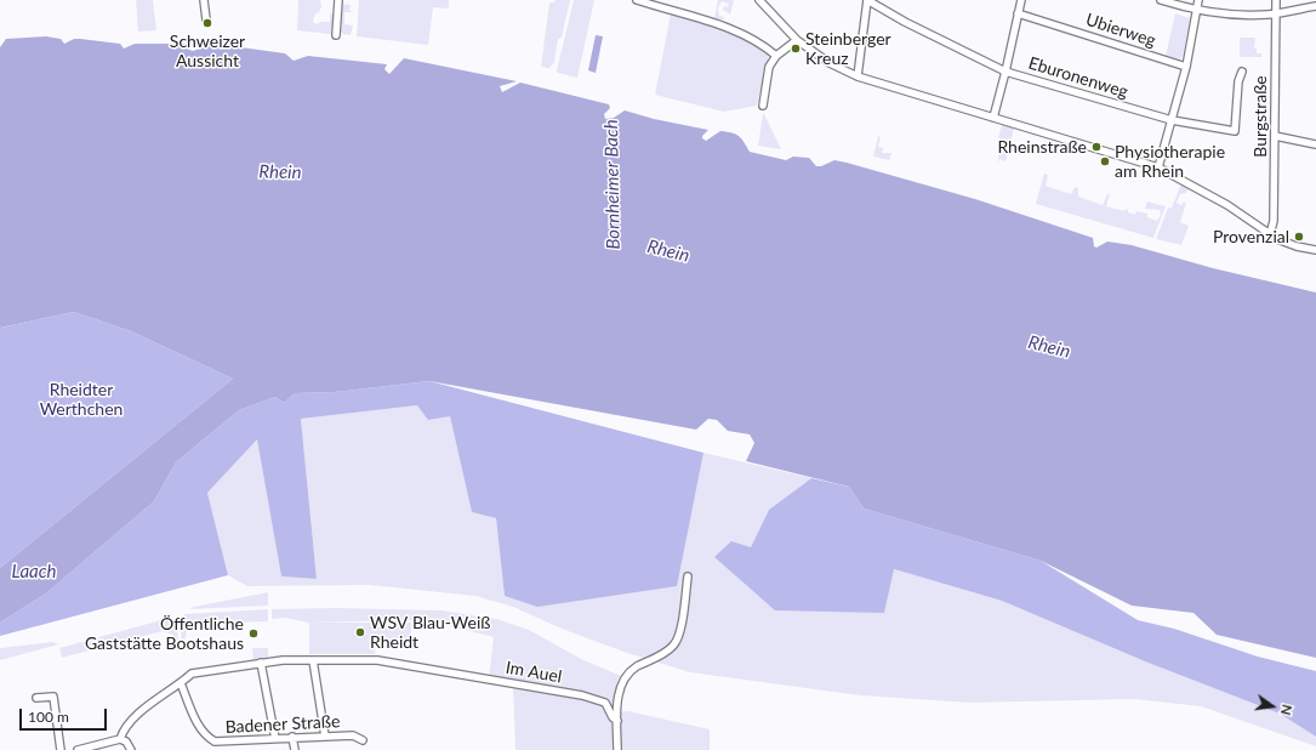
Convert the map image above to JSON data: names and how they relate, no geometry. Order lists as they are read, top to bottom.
{
  "streets": {
    "street": [
      "Ubierweg",
      "Eburonenweg",
      "Burgstraße",
      "Im Auel",
      "Badener Straße"
    ]
  },
  "crossings": [
    ["Im Auel", "Badener Straße"]
  ],
  "water": ["Rhein", "Bornheimer Bach", "Laach"],
  "parks": ["Rheidter Werthchen"],
  "places": [
    "Schweizer Aussicht",
    "Steinberger Kreuz",
    "Rheinstraße",
    "Physiotherapie am Rhein",
    "Provenzial",
    "WSV Blau-Weiß Rheidt",
    "Öffentliche Gaststätte Bootshaus"
  ],
  "scale_bar": "100 m",
  "north": "right"
}
